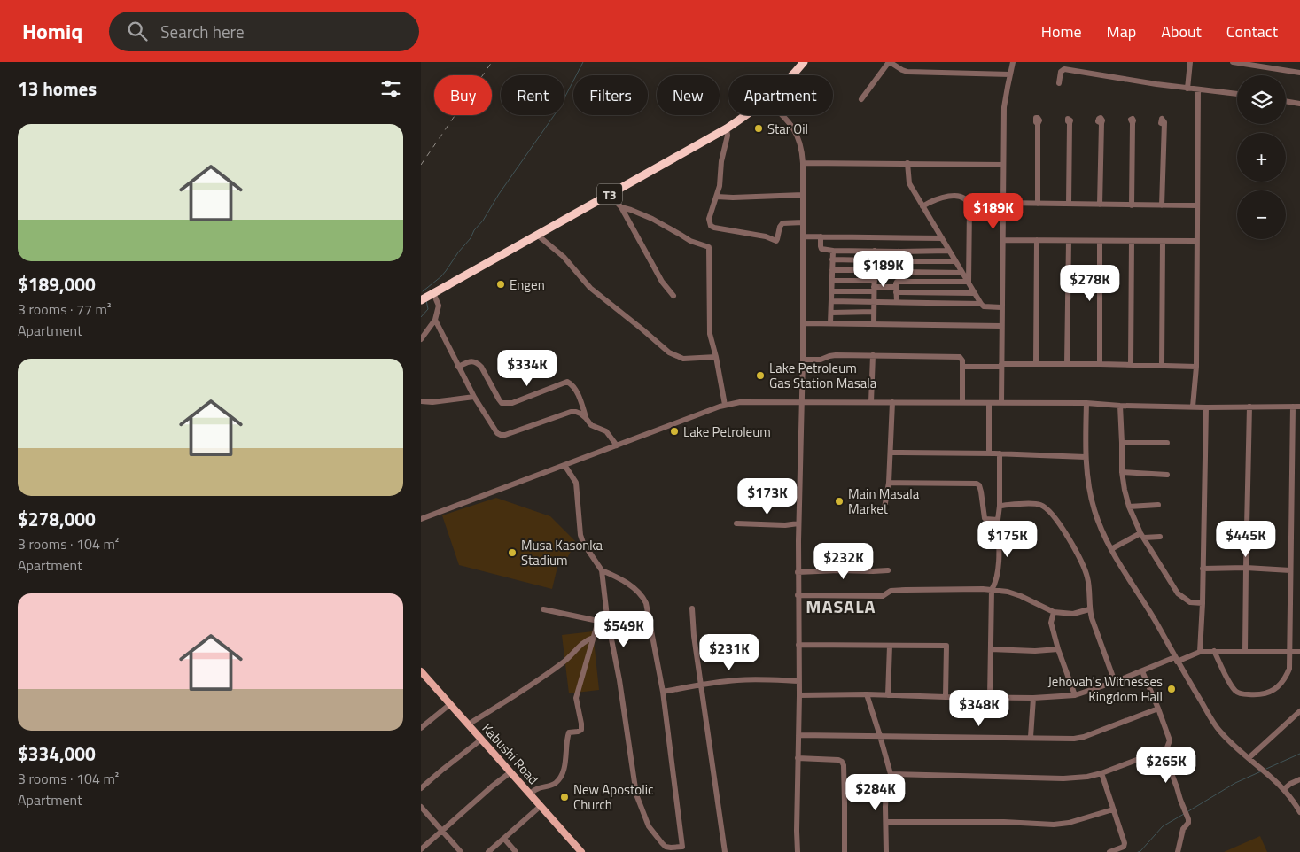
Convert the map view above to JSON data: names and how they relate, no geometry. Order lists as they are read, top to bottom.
{
  "streets": {
    "highway": ["T3"],
    "main road": ["Kabushi Road"]
  },
  "districts": ["MASALA"],
  "places": [
    "Star Oil",
    "Engen",
    "Lake Petroleum Gas Station Masala",
    "Lake Petroleum",
    "Main Masala Market",
    "Musa Kasonka Stadium",
    "Jehovah's Witnesses Kingdom Hall",
    "New Apostolic Church"
  ],
  "page": {
    "header": "Homiq",
    "search": "Search here",
    "nav": [
      "Home",
      "Map",
      "About",
      "Contact"
    ],
    "heading": "13 homes",
    "map_buttons": ["+", "−"],
    "chip": [
      "Buy",
      "Rent",
      "Filters",
      "New",
      "Apartment"
    ],
    "list": [
      {
        "name": "$189,000",
        "note": "3 rooms · 77 m² · Apartment"
      },
      {
        "name": "$278,000",
        "note": "3 rooms · 104 m² · Apartment"
      },
      {
        "name": "$334,000",
        "note": "3 rooms · 104 m² · Apartment"
      }
    ],
    "price": [
      "$189K",
      "$189K",
      "$278K",
      "$334K",
      "$173K",
      "$175K",
      "$445K",
      "$232K",
      "$549K",
      "$231K",
      "$348K",
      "$265K",
      "$284K"
    ]
  }
}
